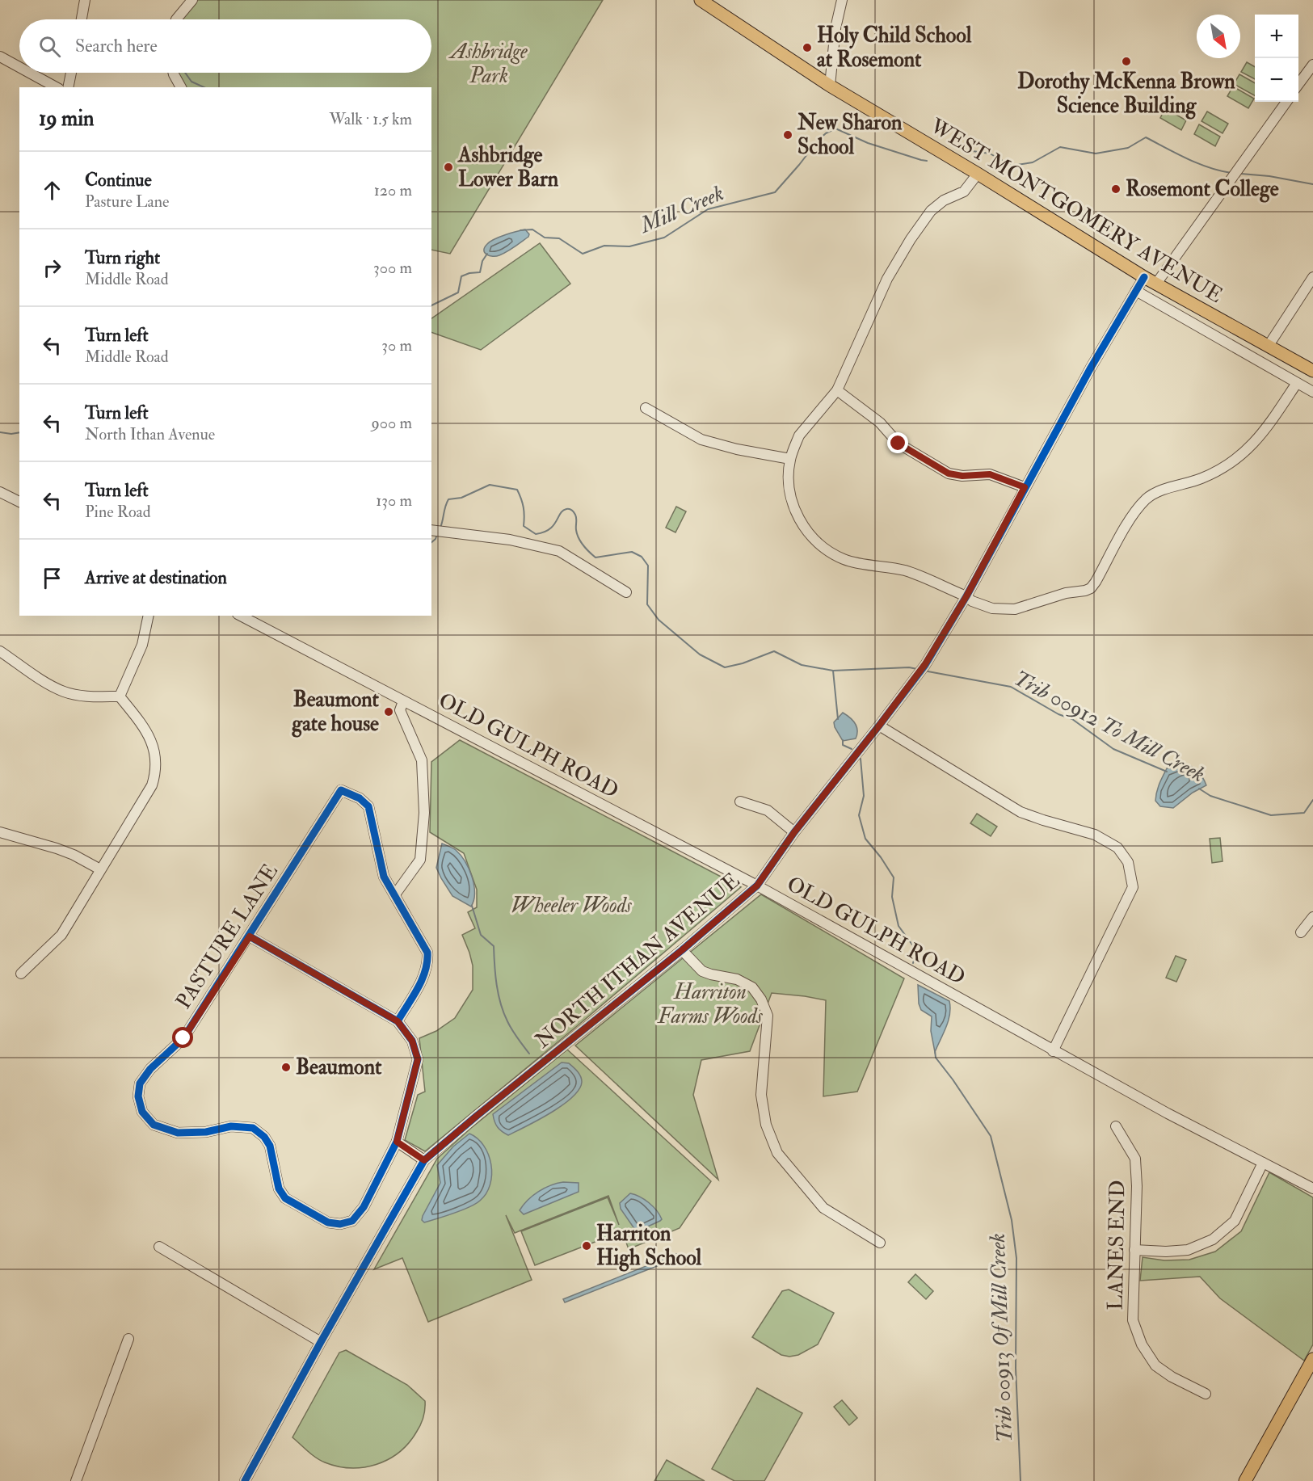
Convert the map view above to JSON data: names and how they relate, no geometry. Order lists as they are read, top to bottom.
{
  "streets": {
    "main road": ["WEST MONTGOMERY AVENUE"],
    "street": [
      "OLD GULPH ROAD",
      "PASTURE LANE",
      "NORTH ITHAN AVENUE",
      "LANES END"
    ]
  },
  "crossings": [
    ["WEST MONTGOMERY AVENUE", "NORTH ITHAN AVENUE"],
    ["OLD GULPH ROAD", "NORTH ITHAN AVENUE"]
  ],
  "water": ["Mill Creek", "Trib 00912 To Mill Creek", "Trib 00913 Of Mill Creek"],
  "parks": ["Ashbridge Park", "Wheeler Woods", "Harriton Farms Woods"],
  "places": [
    "Holy Child School at Rosemont",
    "Dorothy McKenna Brown Science Building",
    "New Sharon School",
    "Ashbridge Lower Barn",
    "Rosemont College",
    "Beaumont gate house",
    "Beaumont",
    "Harriton High School"
  ],
  "north": "bottom right",
  "page": {
    "map_buttons": ["+", "−"],
    "search": "Search here",
    "heading": ["19 min", "Walk · 1.5 km"],
    "list": [
      ["Continue", "Pasture Lane", "120 m"],
      ["Turn right", "Middle Road", "300 m"],
      ["Turn left", "Middle Road", "30 m"],
      ["Turn left", "North Ithan Avenue", "900 m"],
      ["Turn left", "Pine Road", "130 m"],
      "Arrive at destination"
    ]
  }
}
